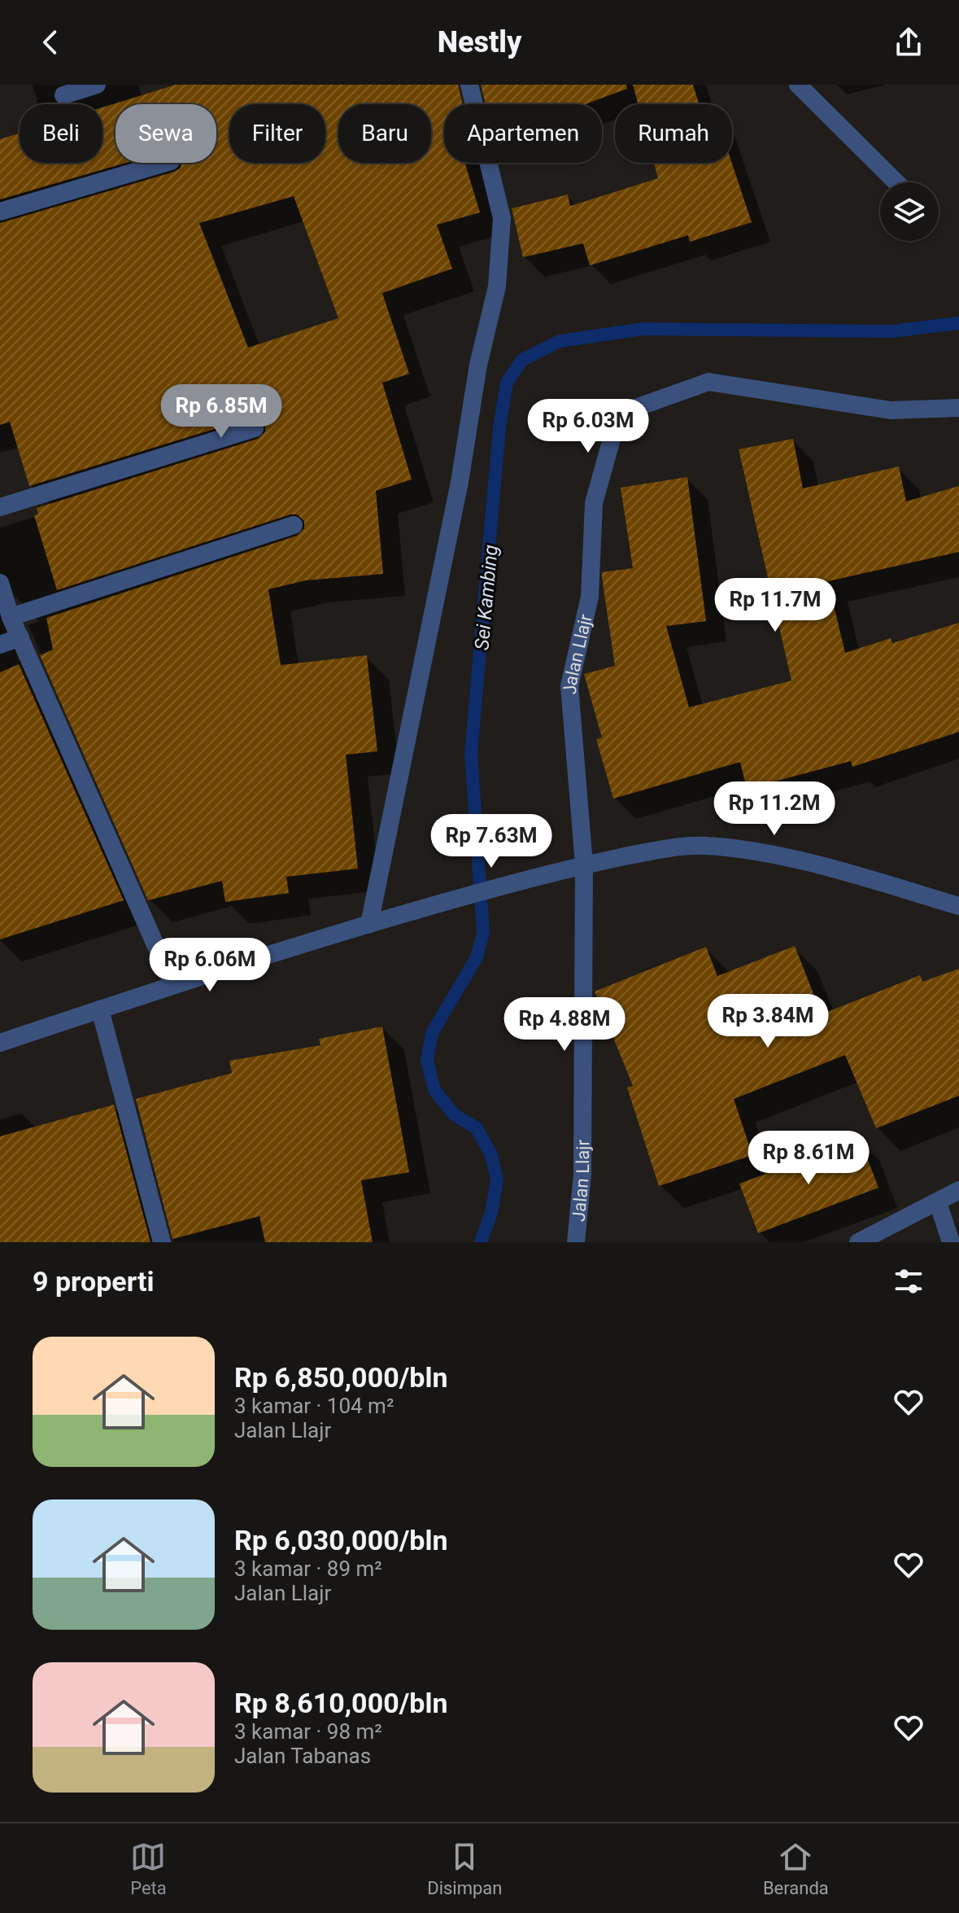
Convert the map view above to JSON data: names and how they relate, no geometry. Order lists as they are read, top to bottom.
{
  "streets": {
    "street": ["Jalan Llajr"]
  },
  "water": ["Sei Kambing"],
  "page": {
    "header": "Nestly",
    "chip": [
      "Beli",
      "Sewa",
      "Filter",
      "Baru",
      "Apartemen",
      "Rumah"
    ],
    "price": [
      "Rp 6.85M",
      "Rp 6.03M",
      "Rp 11.7M",
      "Rp 11.2M",
      "Rp 7.63M",
      "Rp 6.06M",
      "Rp 3.84M",
      "Rp 4.88M",
      "Rp 8.61M"
    ],
    "heading": "9 properti",
    "list": [
      {
        "name": "Rp 6,850,000/bln",
        "note": "3 kamar · 104 m² · Jalan Llajr"
      },
      {
        "name": "Rp 6,030,000/bln",
        "note": "3 kamar · 89 m² · Jalan Llajr"
      },
      {
        "name": "Rp 8,610,000/bln",
        "note": "3 kamar · 98 m² · Jalan Tabanas"
      }
    ],
    "tabs": ["Peta", "Disimpan", "Beranda"]
  }
}
